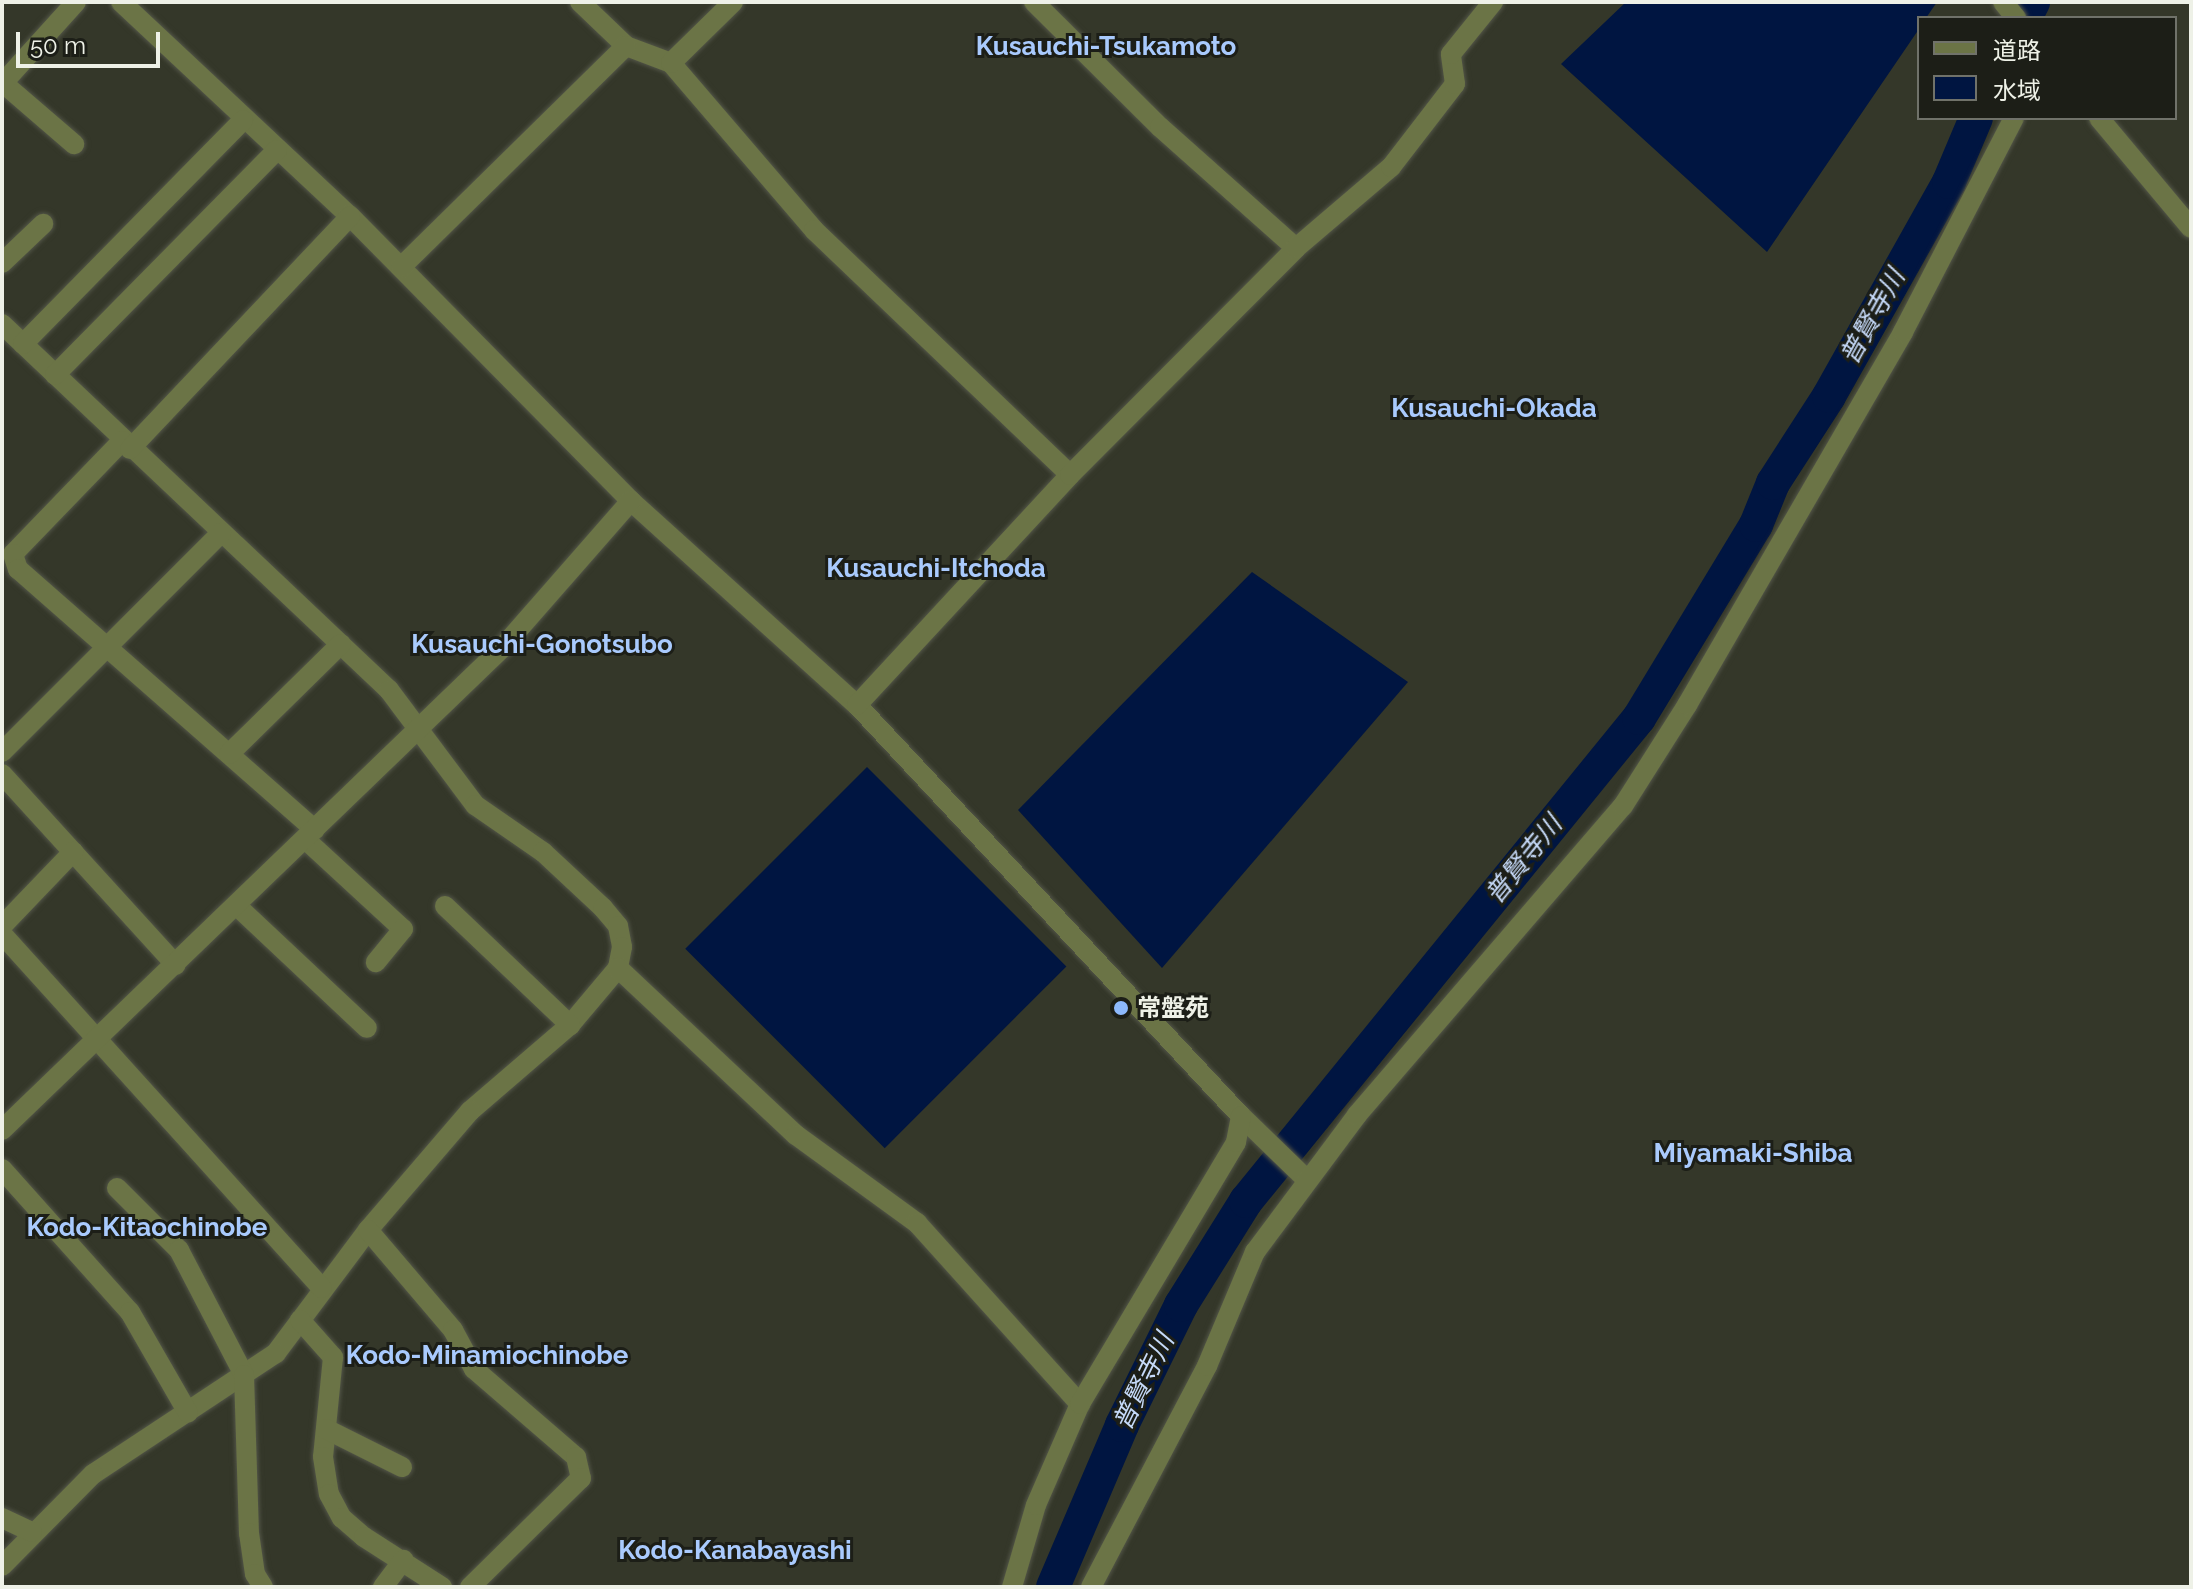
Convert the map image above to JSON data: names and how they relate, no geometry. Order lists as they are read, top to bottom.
{
  "districts": [
    "Kusauchi-Tsukamoto",
    "Kusauchi-Okada",
    "Kusauchi-Itchoda",
    "Kusauchi-Gonotsubo",
    "Miyamaki-Shiba",
    "Kodo-Kitaochinobe",
    "Kodo-Minamiochinobe",
    "Kodo-Kanabayashi"
  ],
  "water": ["普賢寺川"],
  "places": ["常盤苑"],
  "legend": ["道路", "水域"],
  "scale_bar": "50 m"
}
